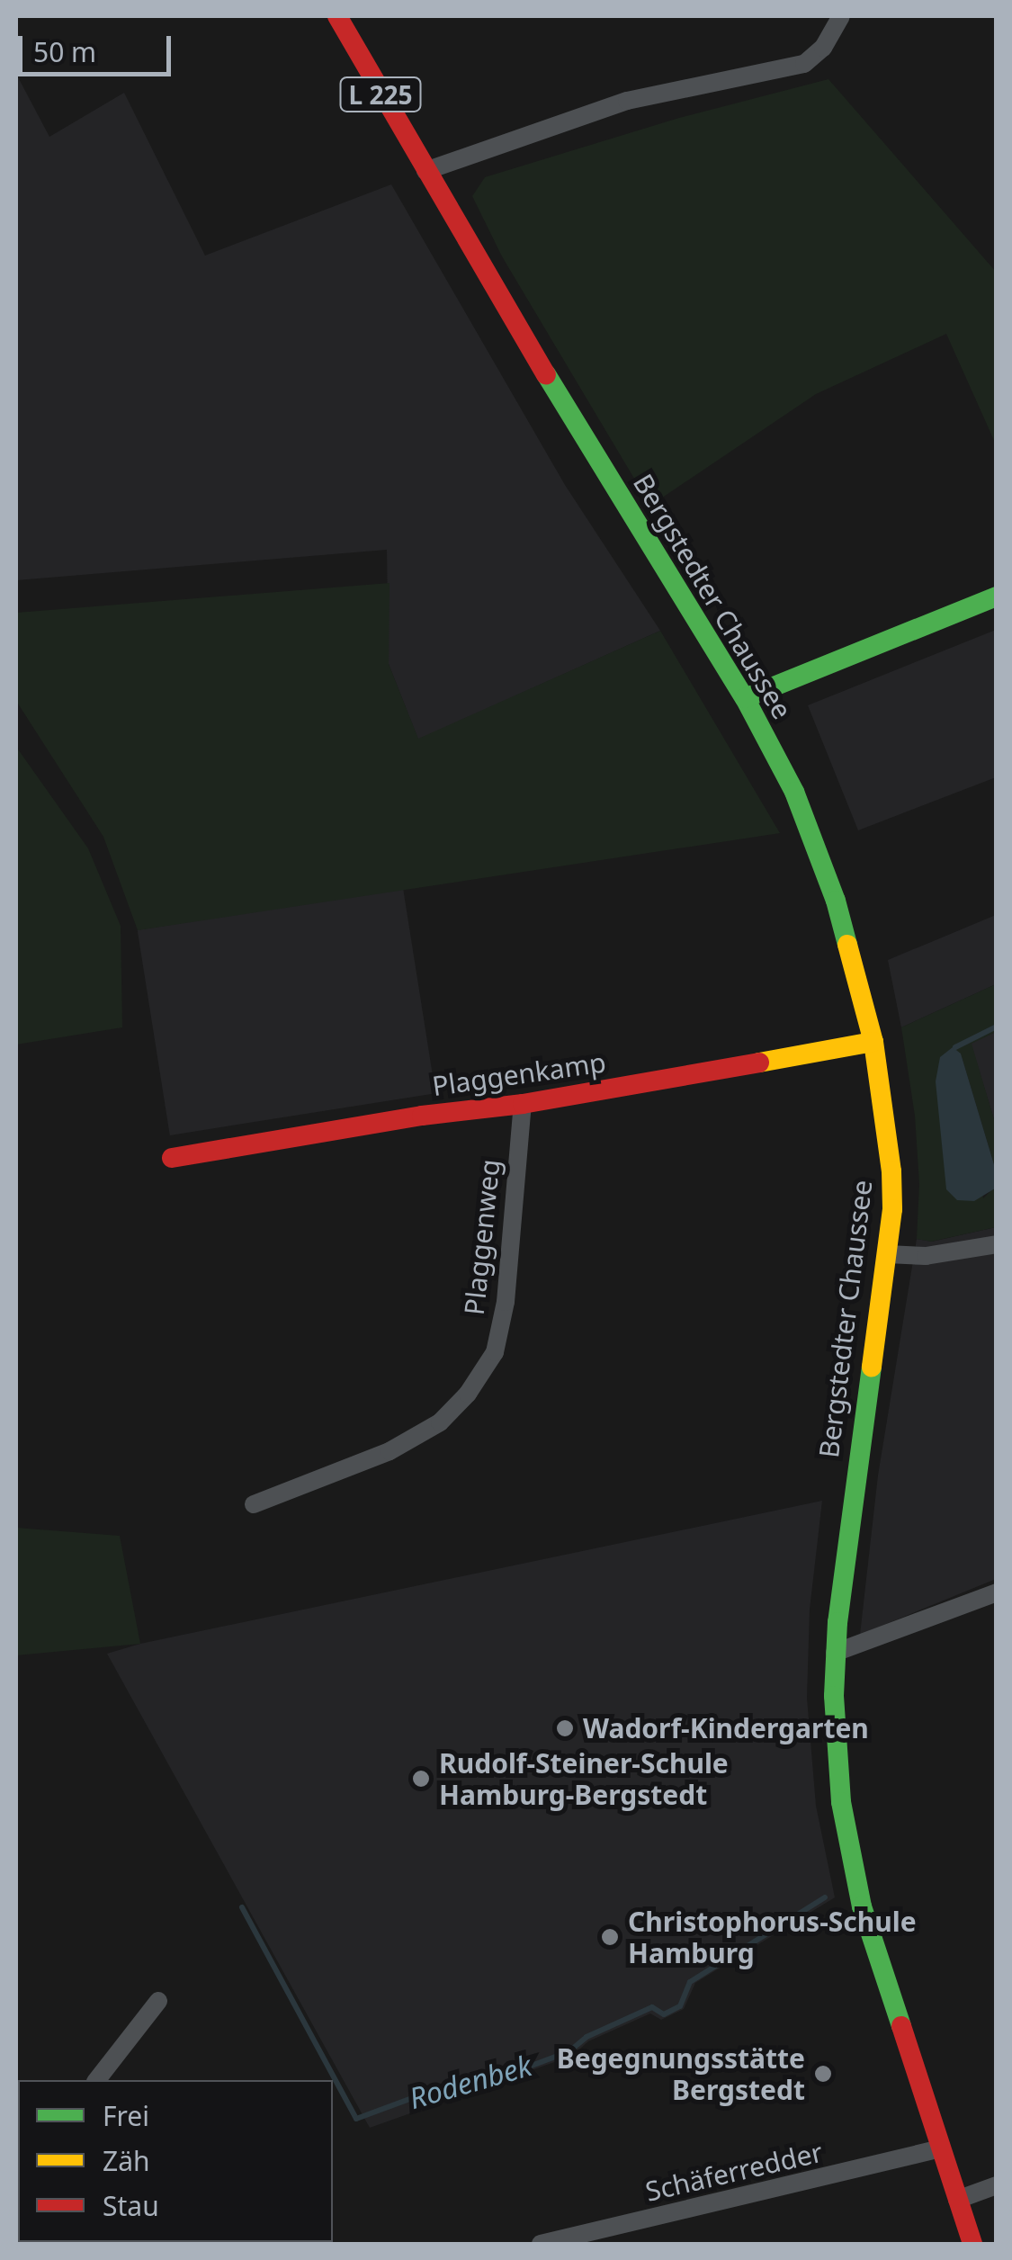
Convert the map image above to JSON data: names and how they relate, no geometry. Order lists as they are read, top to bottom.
{
  "streets": {
    "main road": ["L 225", "Bergstedter Chaussee", "Plaggenkamp"],
    "street": ["Plaggenweg", "Schäferredder"]
  },
  "crossings": [
    ["L 225", "Bergstedter Chaussee"],
    ["Bergstedter Chaussee", "Plaggenkamp"],
    ["Bergstedter Chaussee", "Schäferredder"],
    ["Plaggenkamp", "Plaggenweg"]
  ],
  "water": ["Rodenbek"],
  "places": [
    "Wadorf-Kindergarten",
    "Rudolf-Steiner-Schule Hamburg-Bergstedt",
    "Christophorus-Schule Hamburg",
    "Begegnungsstätte Bergstedt"
  ],
  "legend": ["Frei", "Zäh", "Stau"],
  "scale_bar": "50 m"
}
